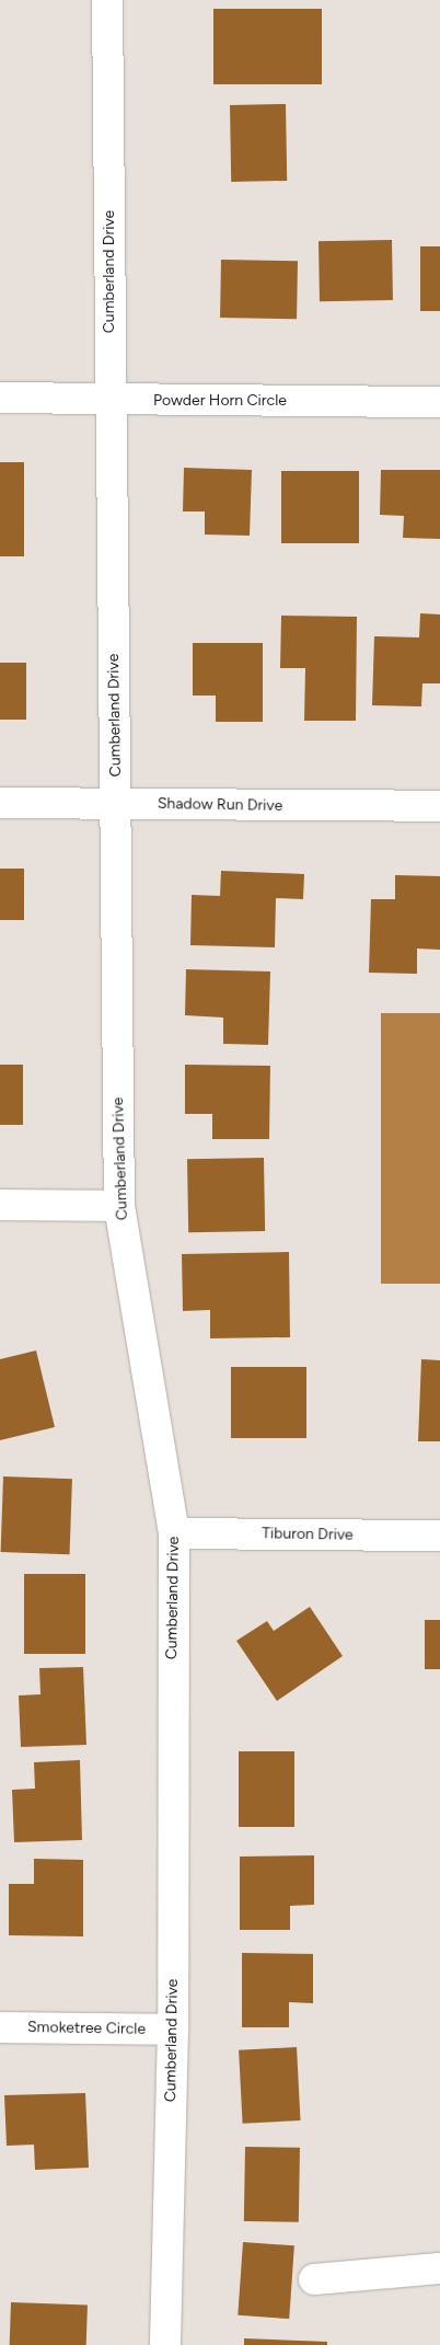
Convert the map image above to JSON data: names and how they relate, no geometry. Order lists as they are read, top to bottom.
{
  "streets": {
    "street": [
      "Cumberland Drive",
      "Powder Horn Circle",
      "Shadow Run Drive",
      "Tiburon Drive",
      "Smoketree Circle"
    ]
  },
  "crossings": [
    ["Cumberland Drive", "Powder Horn Circle"],
    ["Cumberland Drive", "Shadow Run Drive"],
    ["Cumberland Drive", "Tiburon Drive"],
    ["Cumberland Drive", "Smoketree Circle"]
  ]
}
